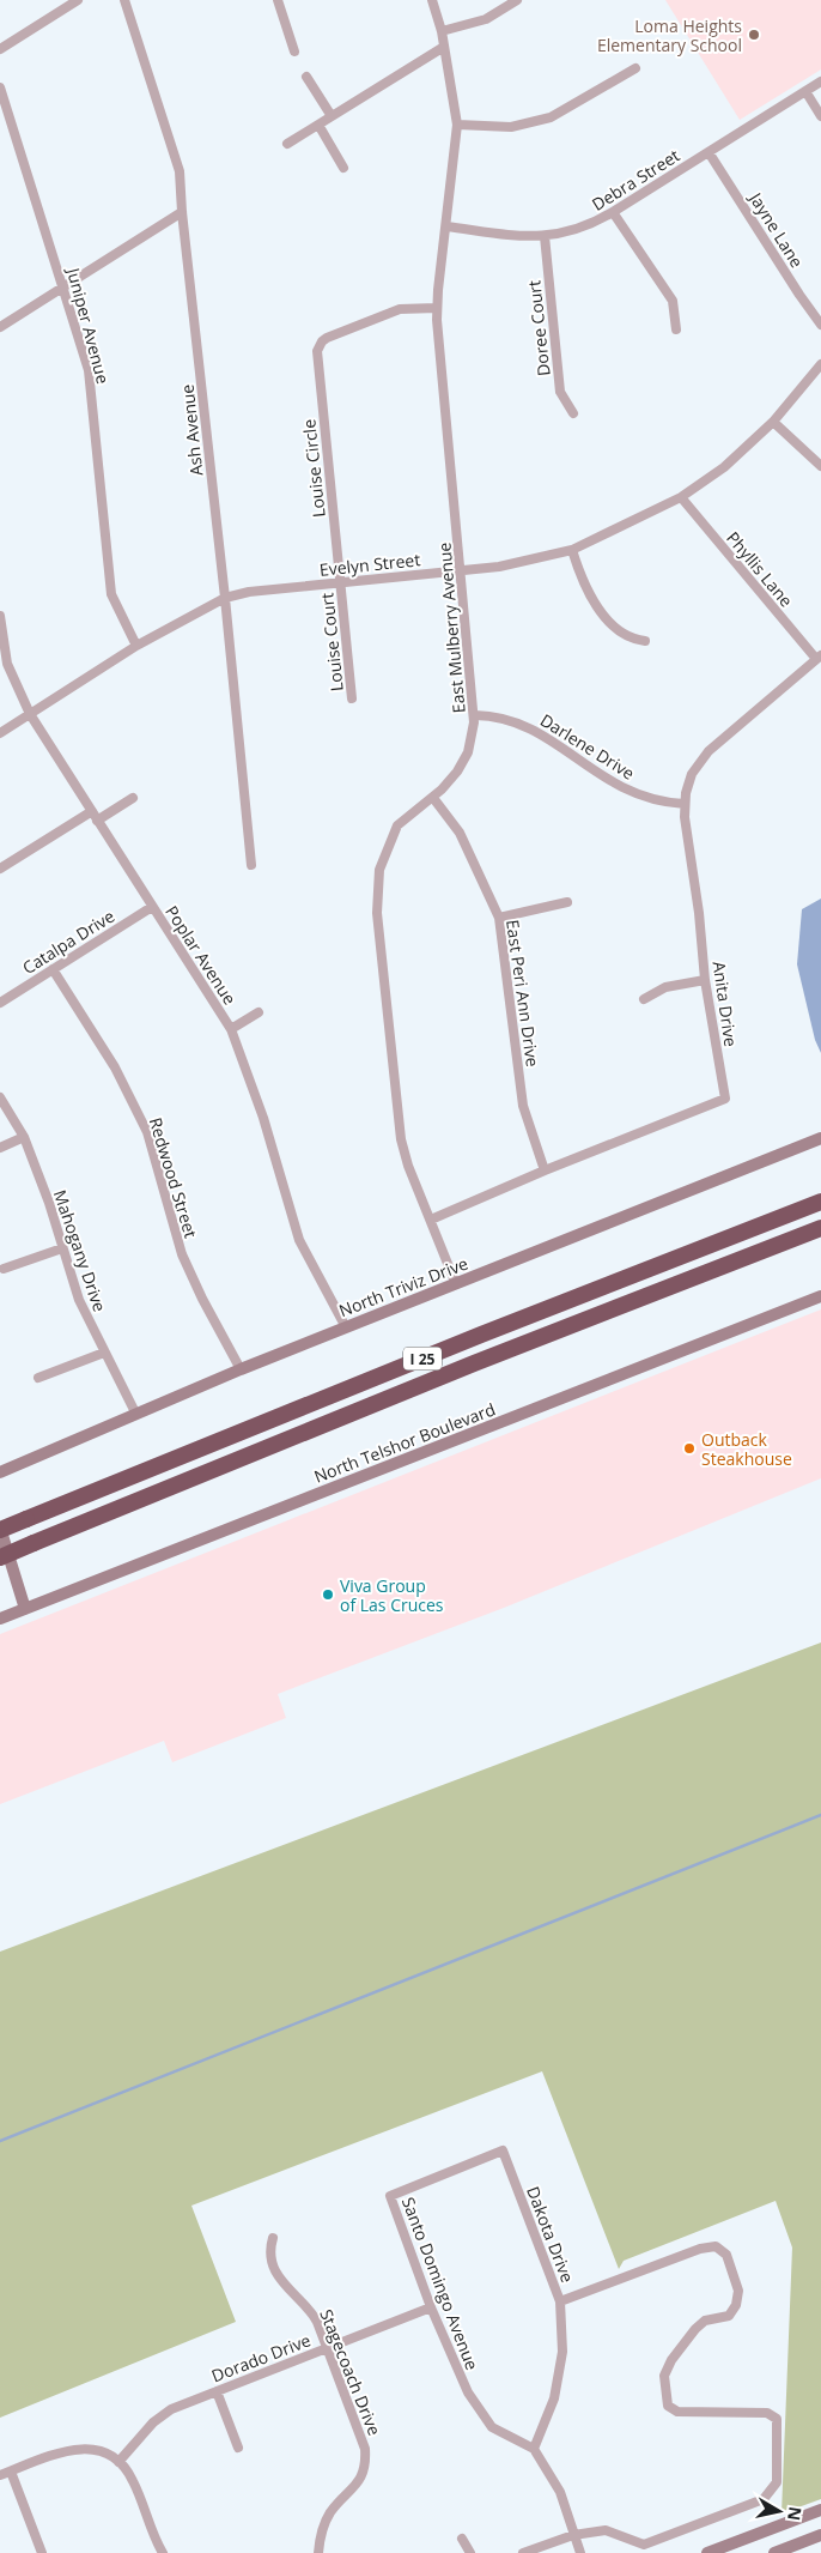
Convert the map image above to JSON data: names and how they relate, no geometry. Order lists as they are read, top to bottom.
{
  "streets": {
    "highway": ["I 25"],
    "main road": ["North Triviz Drive", "North Telshor Boulevard"],
    "street": [
      "Debra Street",
      "Jayne Lane",
      "Juniper Avenue",
      "Doree Court",
      "Ash Avenue",
      "Louise Circle",
      "Evelyn Street",
      "Phyllis Lane",
      "East Mulberry Avenue",
      "Louise Court",
      "Darlene Drive",
      "Catalpa Drive",
      "Poplar Avenue",
      "East Peri Ann Drive",
      "Anita Drive",
      "Redwood Street",
      "Mahogany Drive",
      "Dakota Drive",
      "Santo Domingo Avenue",
      "Dorado Drive",
      "Stagecoach Drive"
    ]
  },
  "crossings": [
    ["Debra Street", "Jayne Lane"],
    ["Debra Street", "Doree Court"],
    ["Debra Street", "East Mulberry Avenue"],
    ["Juniper Avenue", "Evelyn Street"],
    ["Ash Avenue", "Evelyn Street"],
    ["Louise Circle", "Evelyn Street"],
    ["Louise Circle", "East Mulberry Avenue"],
    ["Louise Circle", "Louise Court"],
    ["Evelyn Street", "Phyllis Lane"],
    ["Evelyn Street", "East Mulberry Avenue"],
    ["Evelyn Street", "Louise Court"],
    ["Evelyn Street", "Poplar Avenue"],
    ["Phyllis Lane", "Anita Drive"],
    ["East Mulberry Avenue", "Darlene Drive"],
    ["East Mulberry Avenue", "East Peri Ann Drive"],
    ["East Mulberry Avenue", "Anita Drive"],
    ["East Mulberry Avenue", "North Triviz Drive"],
    ["Darlene Drive", "Anita Drive"],
    ["Catalpa Drive", "Poplar Avenue"],
    ["Catalpa Drive", "Redwood Street"],
    ["Poplar Avenue", "North Triviz Drive"],
    ["East Peri Ann Drive", "Anita Drive"],
    ["Redwood Street", "North Triviz Drive"],
    ["Mahogany Drive", "North Triviz Drive"],
    ["Dakota Drive", "Santo Domingo Avenue"],
    ["Santo Domingo Avenue", "Dorado Drive"],
    ["Dorado Drive", "Stagecoach Drive"]
  ],
  "places": ["Loma Heights Elementary School", "Outback Steakhouse", "Viva Group of Las Cruces"],
  "north": "right"
}
